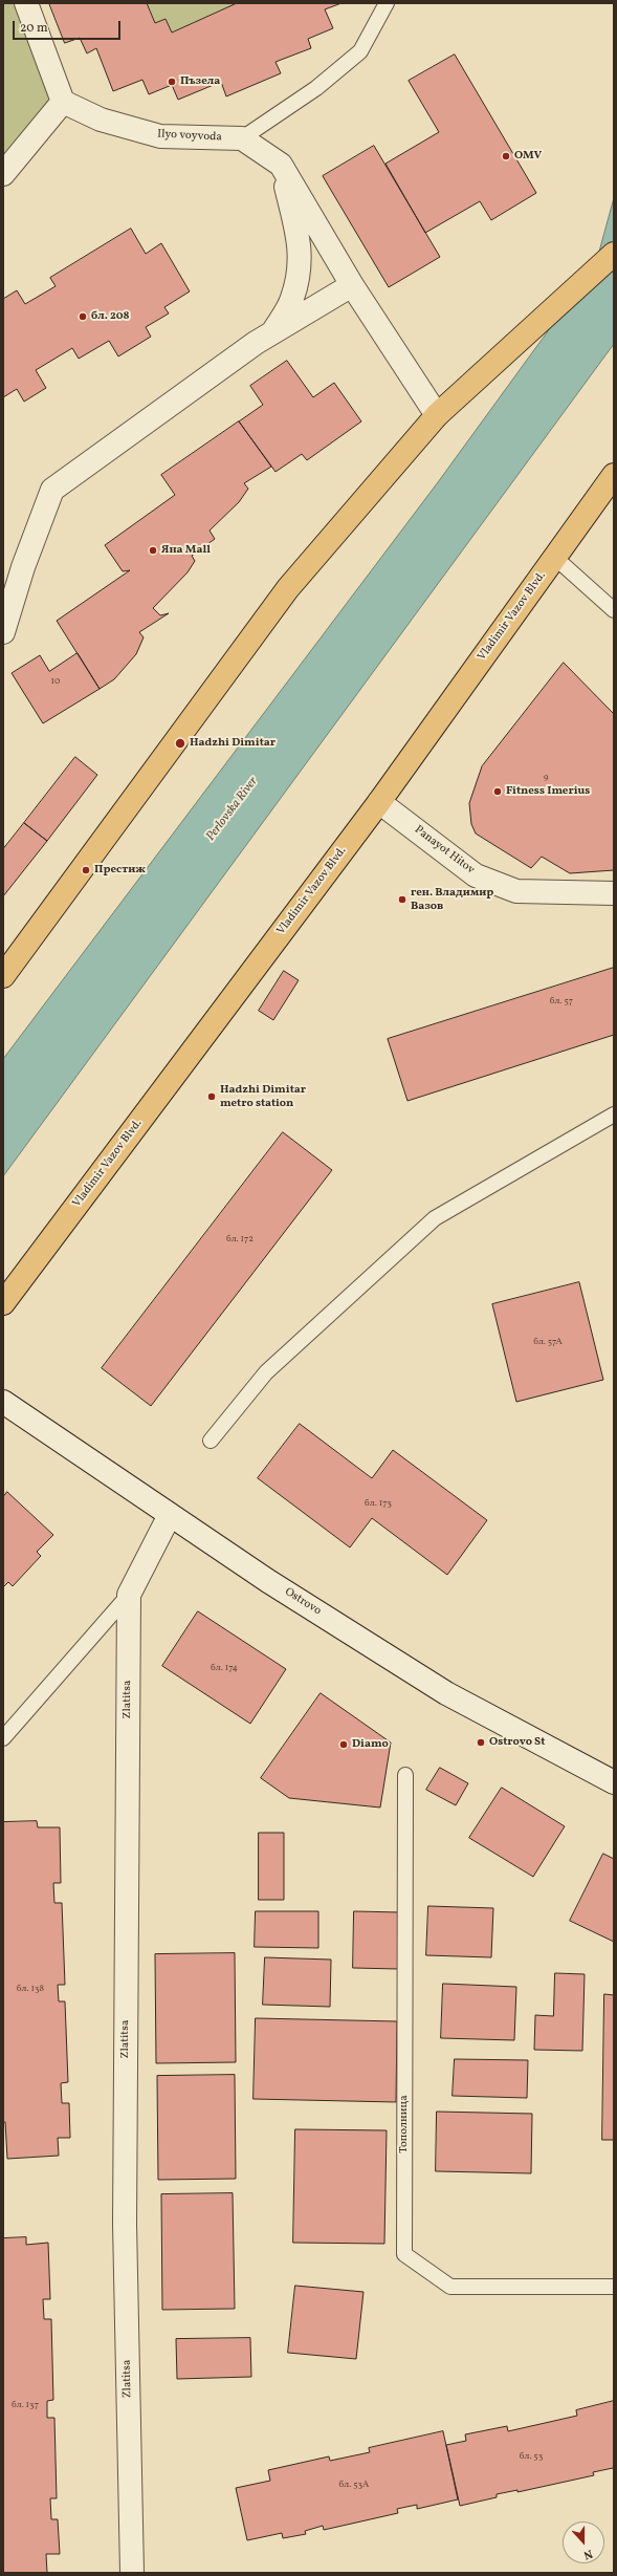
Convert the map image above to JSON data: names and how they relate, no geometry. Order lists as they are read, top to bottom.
{
  "streets": {
    "main road": ["Vladimir Vazov Blvd."],
    "street": [
      "Ilyo voyvoda",
      "Panayot Hitov",
      "Ostrovo",
      "Zlatitsa"
    ],
    "lane": ["Тополница"]
  },
  "crossings": [
    ["Vladimir Vazov Blvd.", "Panayot Hitov"],
    ["Ostrovo", "Zlatitsa"]
  ],
  "water": ["Perlovska River"],
  "places": [
    "Пъзела",
    "OMV",
    "бл. 208",
    "Яна Mall",
    "Hadzhi Dimitar",
    "Fitness Imerius",
    "Престиж",
    "ген. Владимир Вазов",
    "Hadzhi Dimitar metro station",
    "Ostrovo St",
    "Diamo"
  ],
  "house_numbers": [
    "10",
    "9",
    "бл. 57",
    "бл. 172",
    "бл. 57А",
    "бл. 173",
    "бл. 174",
    "бл. 138",
    "бл. 137",
    "бл. 53",
    "бл. 53А"
  ],
  "scale_bar": "20 m",
  "north": "bottom"
}
